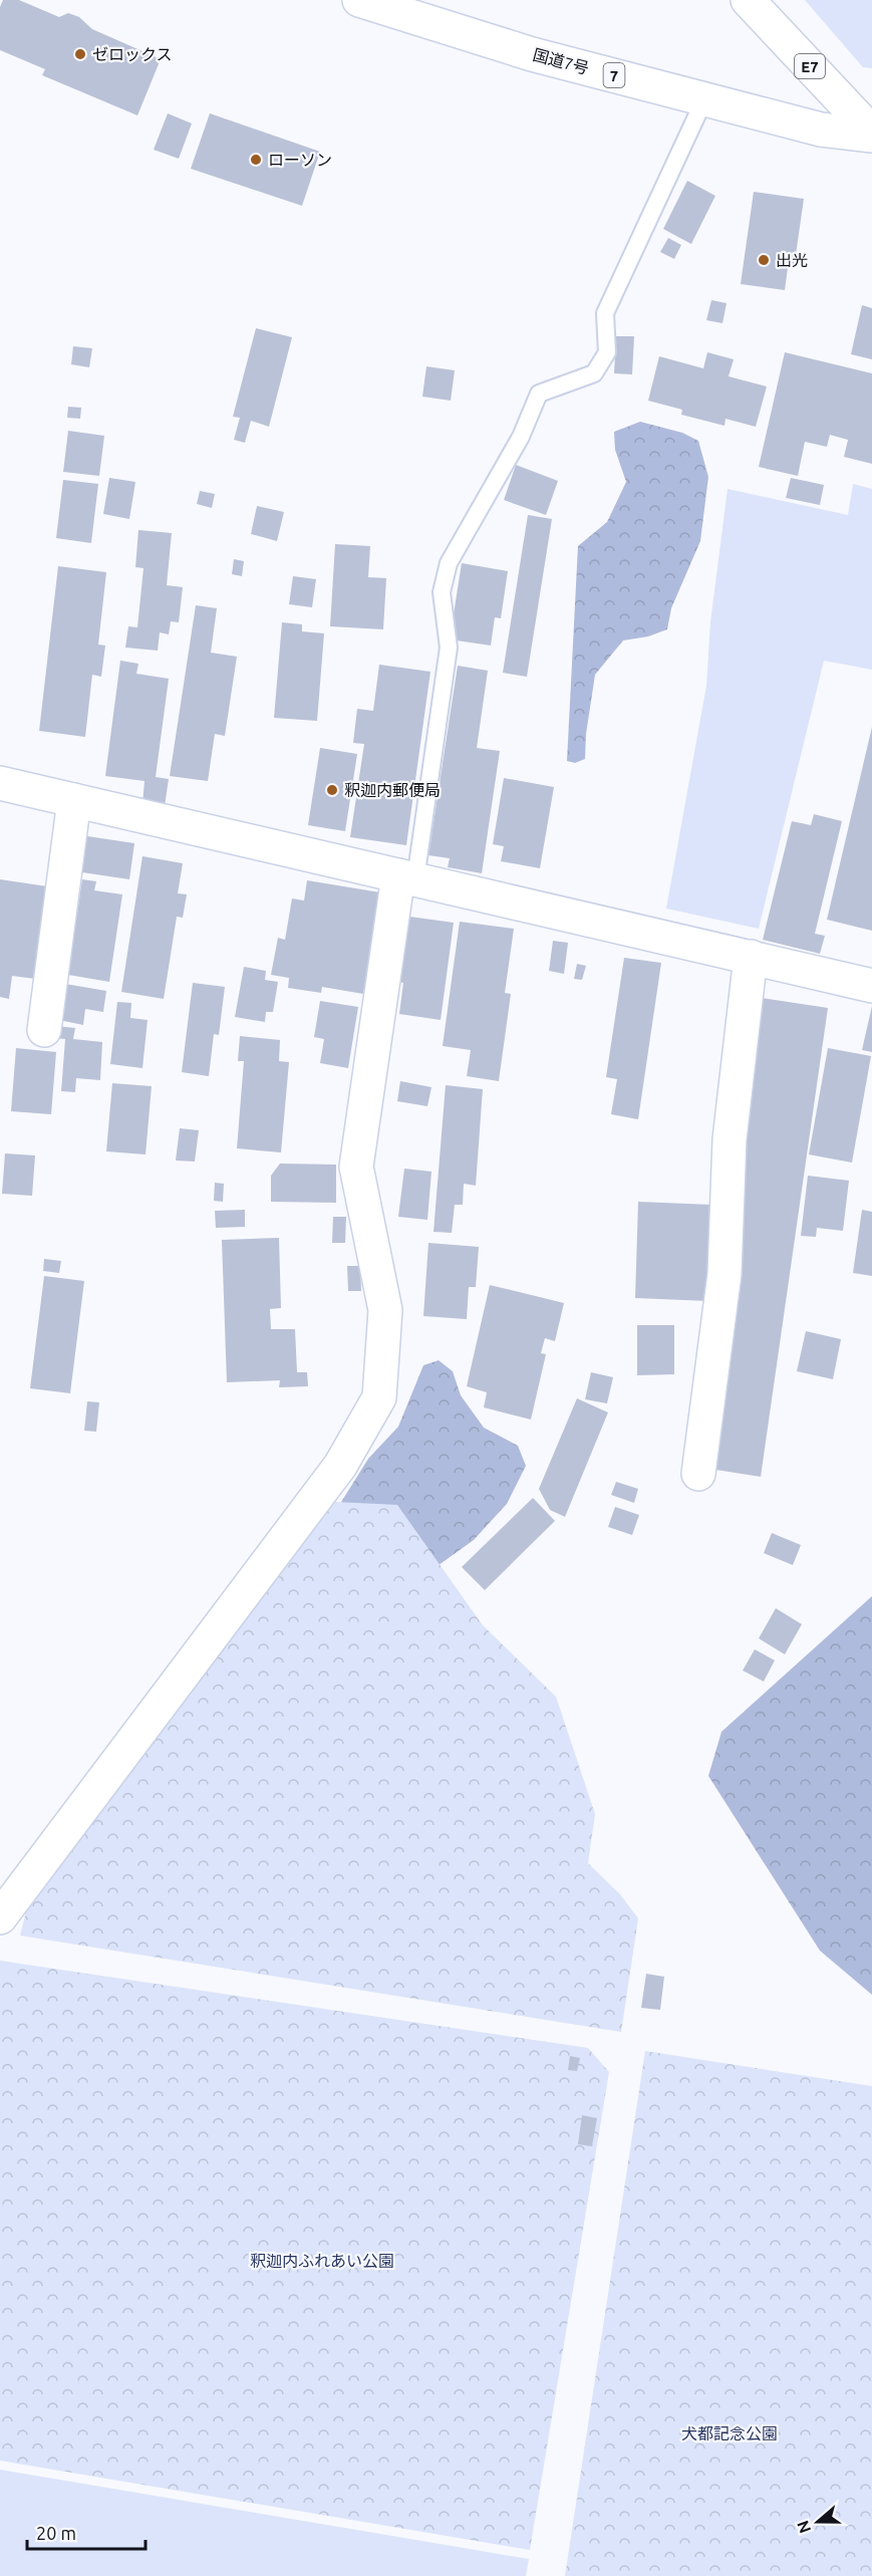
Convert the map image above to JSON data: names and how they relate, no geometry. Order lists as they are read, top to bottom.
{
  "streets": {
    "main road": ["国道7号", "E7", "7"]
  },
  "crossings": [
    ["国道7号", "E7"]
  ],
  "parks": ["釈迦内ふれあい公園", "犬都記念公園"],
  "places": [
    "ゼロックス",
    "ローソン",
    "出光",
    "釈迦内郵便局"
  ],
  "scale_bar": "20 m",
  "north": "left"
}
